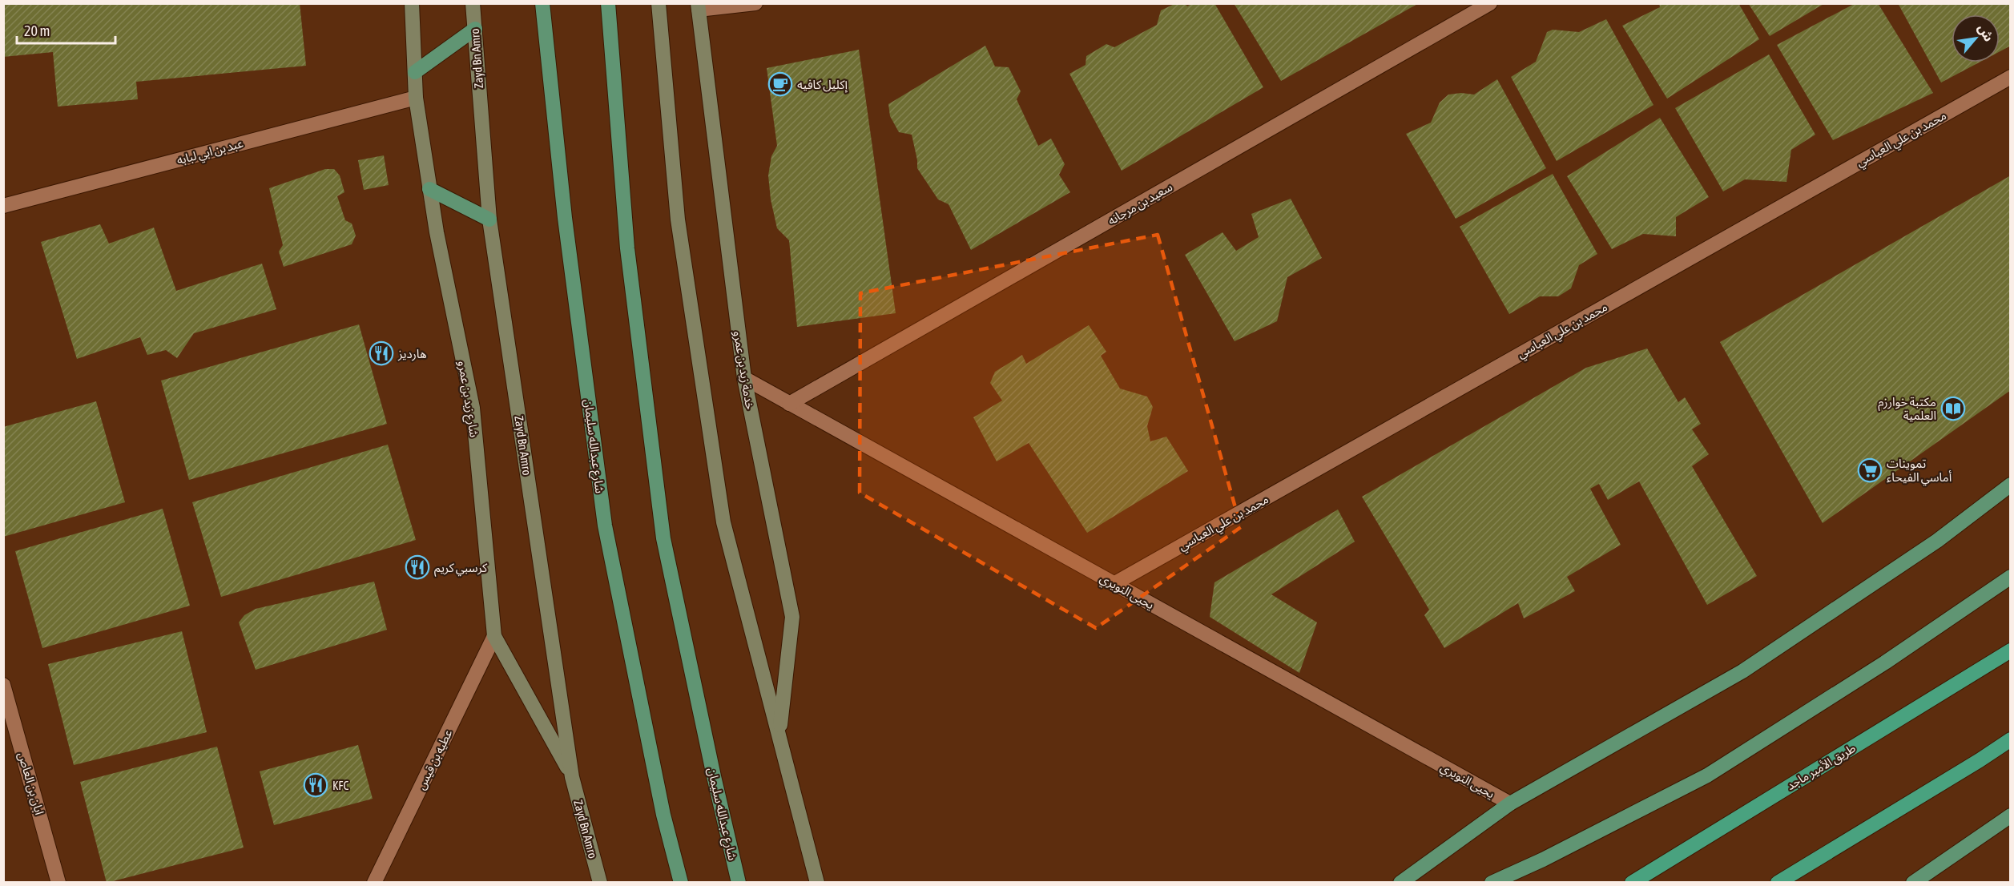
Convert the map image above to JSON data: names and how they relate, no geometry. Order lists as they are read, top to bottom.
{
  "streets": {
    "highway": ["طريق الأمير ماجد"],
    "main road": [
      "Zayd Bn Amro",
      "خدمة زيد بن عمرو",
      "شارع زيد بن عمرو",
      "شارع عبدالله سليمان"
    ],
    "street": [
      "محمد بن علي العباسي",
      "عبد بن ابي لبابه",
      "سعيد بن مرجانه",
      "يحيى النويري",
      "عطيه بن قيس",
      "ابان بن العاص"
    ]
  },
  "crossings": [
    ["Zayd Bn Amro", "شارع زيد بن عمرو"],
    ["محمد بن علي العباسي", "يحيى النويري"],
    ["عبد بن ابي لبابه", "شارع زيد بن عمرو"],
    ["سعيد بن مرجانه", "يحيى النويري"],
    ["خدمة زيد بن عمرو", "يحيى النويري"],
    ["شارع زيد بن عمرو", "عطيه بن قيس"]
  ],
  "places": {
    "cafe": ["إكليل كافيه"],
    "restaurant": ["هارديز", "كرسبي كريم", "KFC"],
    "library": ["مكتبة خوارزم العلمية"],
    "supermarket": ["تموينات أماسي الفيحاء"]
  },
  "scale_bar": "20 m",
  "north": "top right"
}
